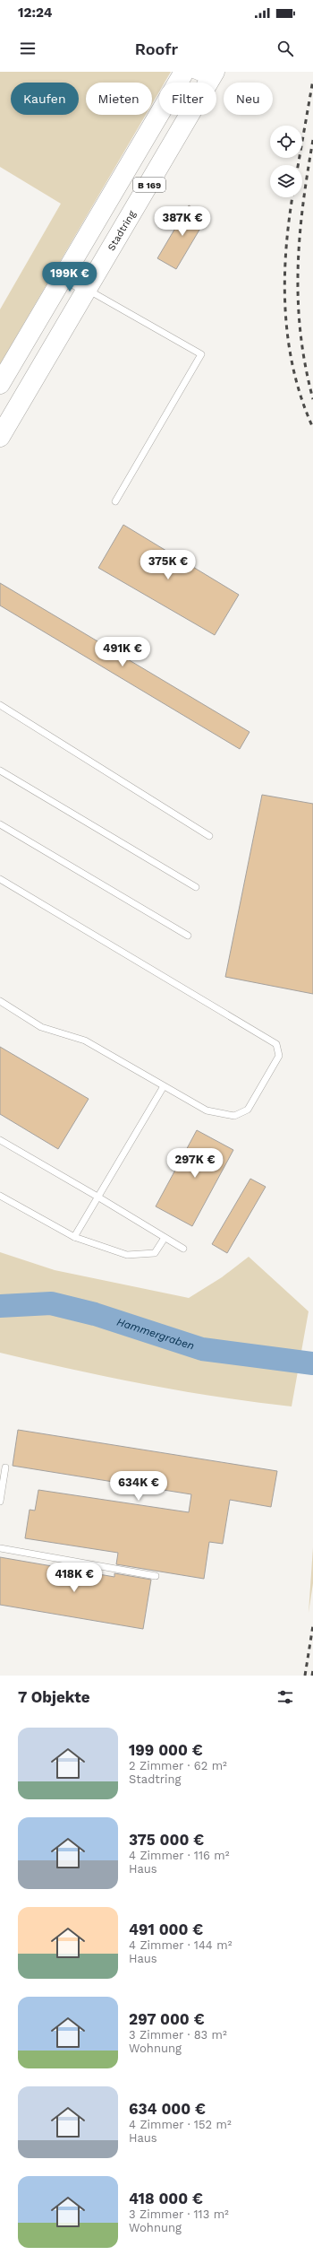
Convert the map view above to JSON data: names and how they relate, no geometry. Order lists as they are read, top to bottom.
{
  "streets": {
    "main road": ["B 169", "Stadtring"]
  },
  "water": ["Hammergraben"],
  "page": {
    "status": "12:24",
    "header": "Roofr",
    "chip": [
      "Kaufen",
      "Mieten",
      "Filter",
      "Neu"
    ],
    "price": [
      "387K €",
      "199K €",
      "375K €",
      "491K €",
      "297K €",
      "634K €",
      "418K €"
    ],
    "heading": "7 Objekte",
    "list": [
      {
        "name": "199 000 €",
        "note": "2 Zimmer · 62 m² · Stadtring"
      },
      {
        "name": "375 000 €",
        "note": "4 Zimmer · 116 m² · Haus"
      },
      {
        "name": "491 000 €",
        "note": "4 Zimmer · 144 m² · Haus"
      },
      {
        "name": "297 000 €",
        "note": "3 Zimmer · 83 m² · Wohnung"
      },
      {
        "name": "634 000 €",
        "note": "4 Zimmer · 152 m² · Haus"
      },
      {
        "name": "418 000 €",
        "note": "3 Zimmer · 113 m² · Wohnung"
      }
    ]
  }
}
